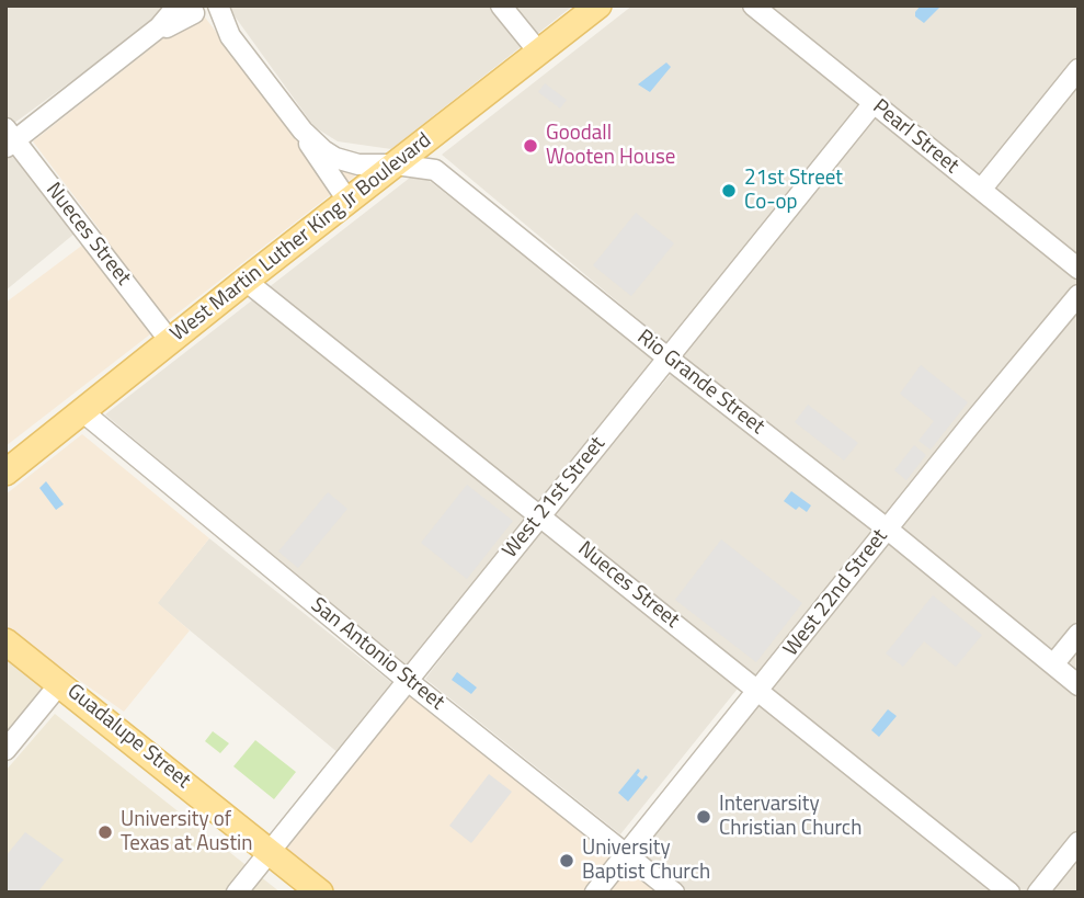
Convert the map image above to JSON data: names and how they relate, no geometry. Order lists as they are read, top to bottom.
{
  "streets": {
    "main road": ["West Martin Luther King Jr Boulevard", "Guadalupe Street"],
    "street": [
      "Pearl Street",
      "Nueces Street",
      "Rio Grande Street",
      "West 21st Street",
      "West 22nd Street",
      "San Antonio Street"
    ]
  },
  "crossings": [
    ["Pearl Street", "West 21st Street"],
    ["Nueces Street", "West Martin Luther King Jr Boulevard"],
    ["Nueces Street", "West 21st Street"],
    ["Nueces Street", "West 22nd Street"],
    ["West Martin Luther King Jr Boulevard", "Rio Grande Street"],
    ["West Martin Luther King Jr Boulevard", "San Antonio Street"],
    ["Rio Grande Street", "West 21st Street"],
    ["Rio Grande Street", "West 22nd Street"],
    ["West 21st Street", "San Antonio Street"],
    ["West 21st Street", "Guadalupe Street"],
    ["West 22nd Street", "San Antonio Street"]
  ],
  "places": [
    "Goodall Wooten House",
    "21st Street Co-op",
    "Intervarsity Christian Church",
    "University of Texas at Austin",
    "University Baptist Church"
  ]
}
